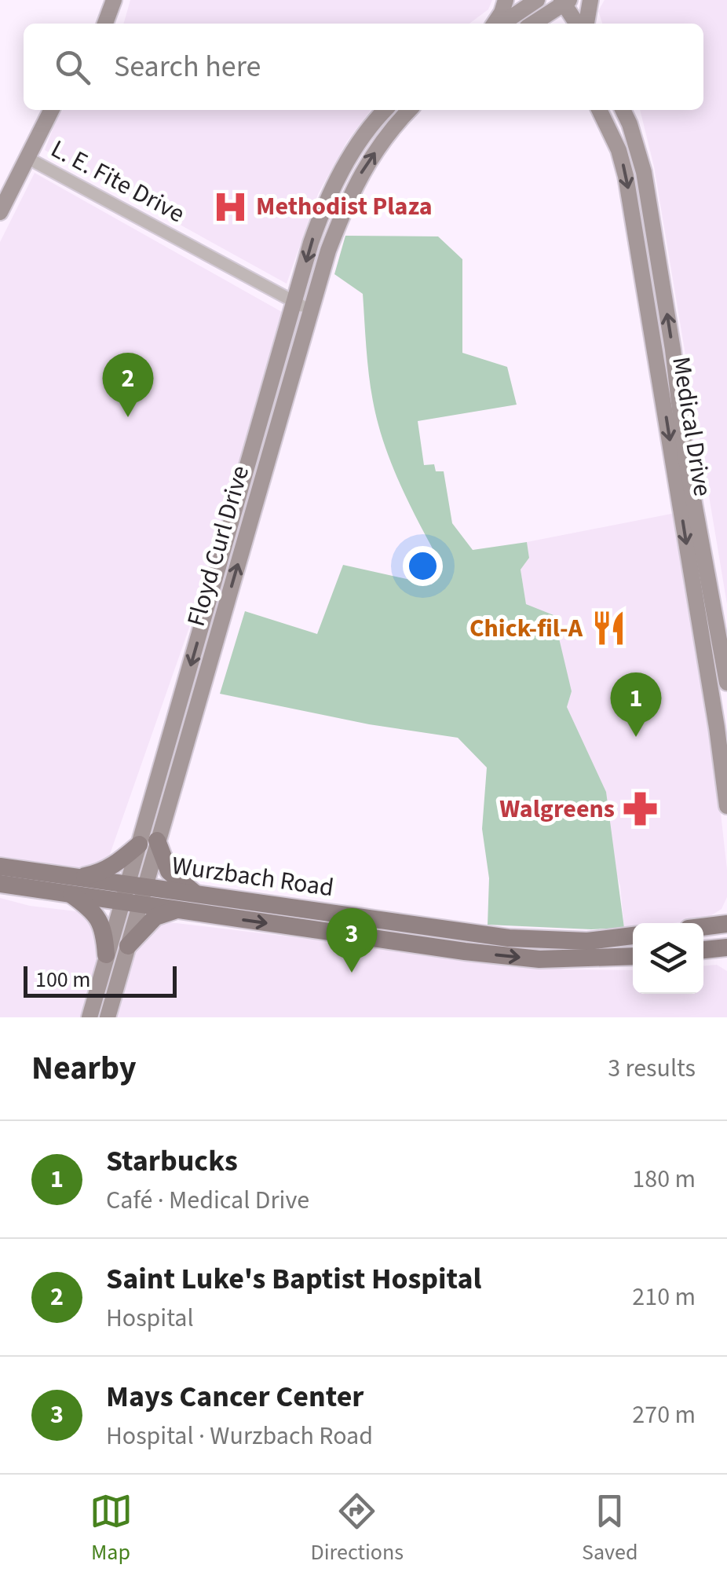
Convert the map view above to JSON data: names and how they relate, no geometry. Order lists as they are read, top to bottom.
{
  "streets": {
    "main road": ["Wurzbach Road"],
    "street": ["L. E. Fite Drive", "Medical Drive", "Floyd Curl Drive"]
  },
  "crossings": [
    ["L. E. Fite Drive", "Floyd Curl Drive"],
    ["Floyd Curl Drive", "Wurzbach Road"]
  ],
  "places": {
    "hospital": ["Methodist Plaza"],
    "restaurant": ["Chick-fil-A"],
    "pharmacy": ["Walgreens"]
  },
  "scale_bar": "100 m",
  "page": {
    "search": "Search here",
    "pins": ["2", "1", "3"],
    "scale": "100 m",
    "heading": ["Nearby", "3 results"],
    "list": [
      {
        "mark": "1",
        "name": "Starbucks",
        "note": "Café · Medical Drive",
        "value": "180 m"
      },
      {
        "mark": "2",
        "name": "Saint Luke's Baptist Hospital",
        "note": "Hospital",
        "value": "210 m"
      },
      {
        "mark": "3",
        "name": "Mays Cancer Center",
        "note": "Hospital · Wurzbach Road",
        "value": "270 m"
      }
    ],
    "nav": ["Map", "Directions", "Saved"]
  }
}
